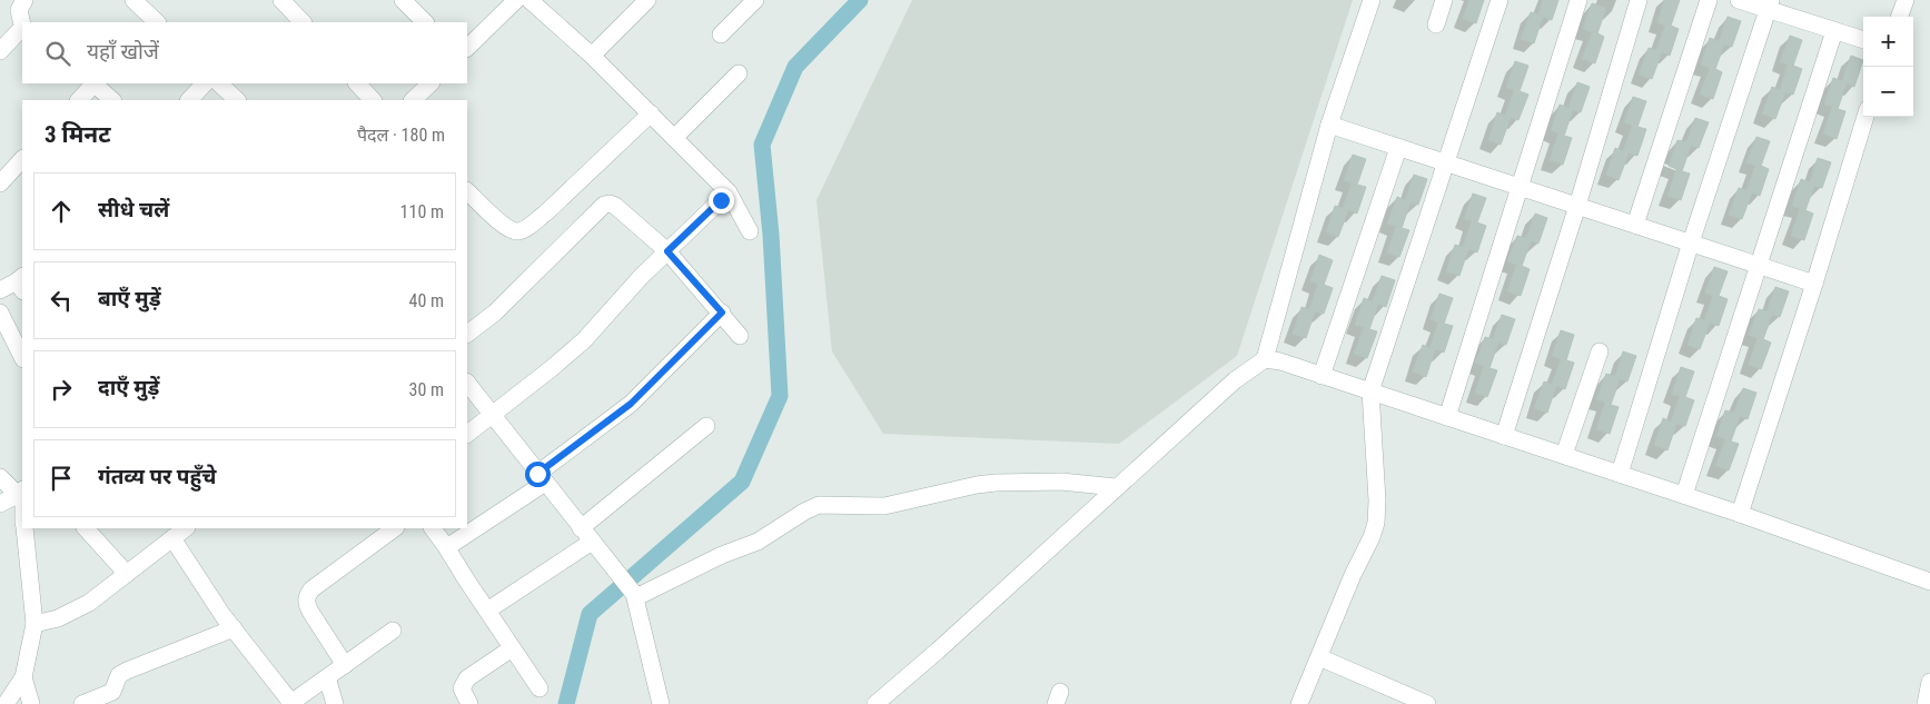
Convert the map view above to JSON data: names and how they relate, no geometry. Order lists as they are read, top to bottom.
{
  "page": {
    "map_buttons": ["+", "−"],
    "search": "यहाँ खोजें",
    "heading": ["3 मिनट", "पैदल · 180 m"],
    "list": [
      ["सीधे चलें", "110 m"],
      ["बाएँ मुड़ें", "40 m"],
      ["दाएँ मुड़ें", "30 m"],
      "गंतव्य पर पहुँचे"
    ]
  }
}
